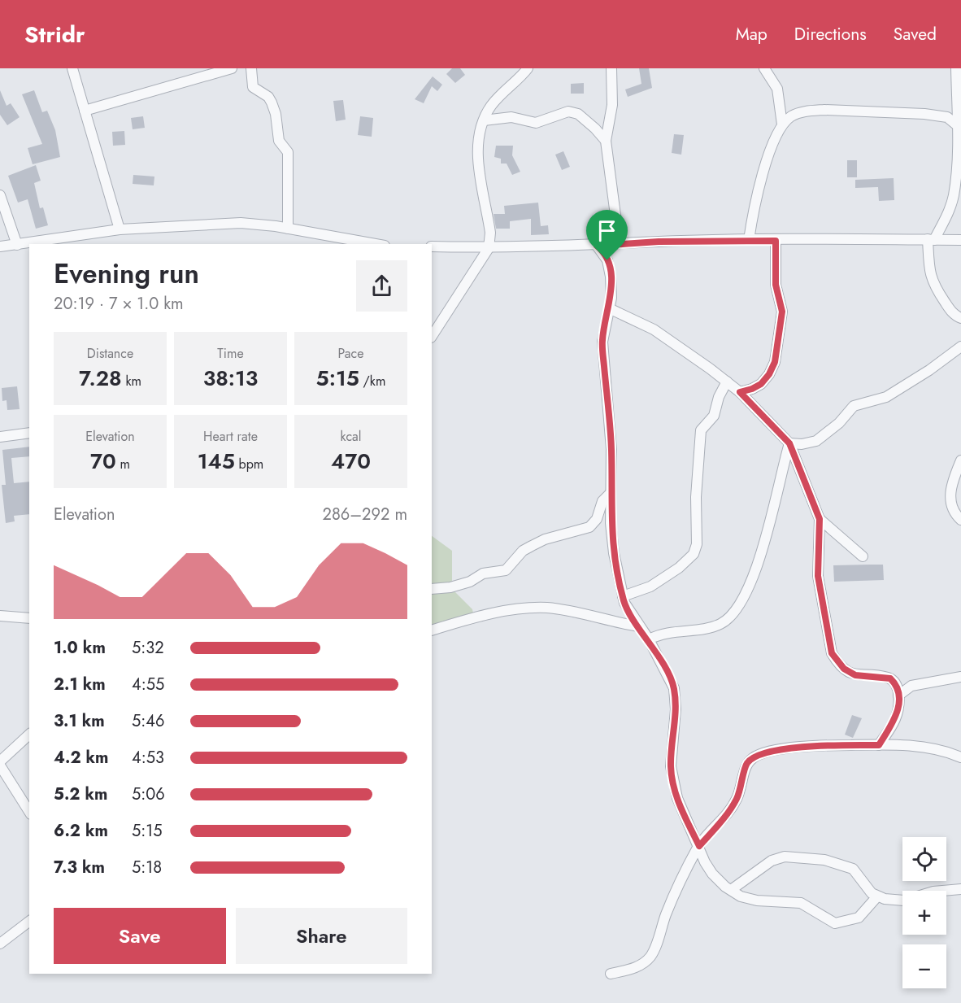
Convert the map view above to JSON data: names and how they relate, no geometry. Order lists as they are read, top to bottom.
{
  "page": {
    "header": "Stridr",
    "nav": ["Map", "Directions", "Saved"],
    "heading": ["Evening run", "20:19 · 7 × 1.0 km"],
    "stats": [
      ["Distance", "7.28 km"],
      ["Time", "38:13"],
      ["Pace", "5:15 /km"],
      ["Elevation", "70 m"],
      ["Heart rate", "145 bpm"],
      ["kcal", "470"]
    ],
    "chart": ["Elevation", "286–292 m"],
    "list": [
      {
        "name": "1.0 km",
        "note": "5:32"
      },
      {
        "name": "2.1 km",
        "note": "4:55"
      },
      {
        "name": "3.1 km",
        "note": "5:46"
      },
      {
        "name": "4.2 km",
        "note": "4:53"
      },
      {
        "name": "5.2 km",
        "note": "5:06"
      },
      {
        "name": "6.2 km",
        "note": "5:15"
      },
      {
        "name": "7.3 km",
        "note": "5:18"
      }
    ],
    "map_buttons": ["+", "−"],
    "buttons": ["Save", "Share"]
  }
}
